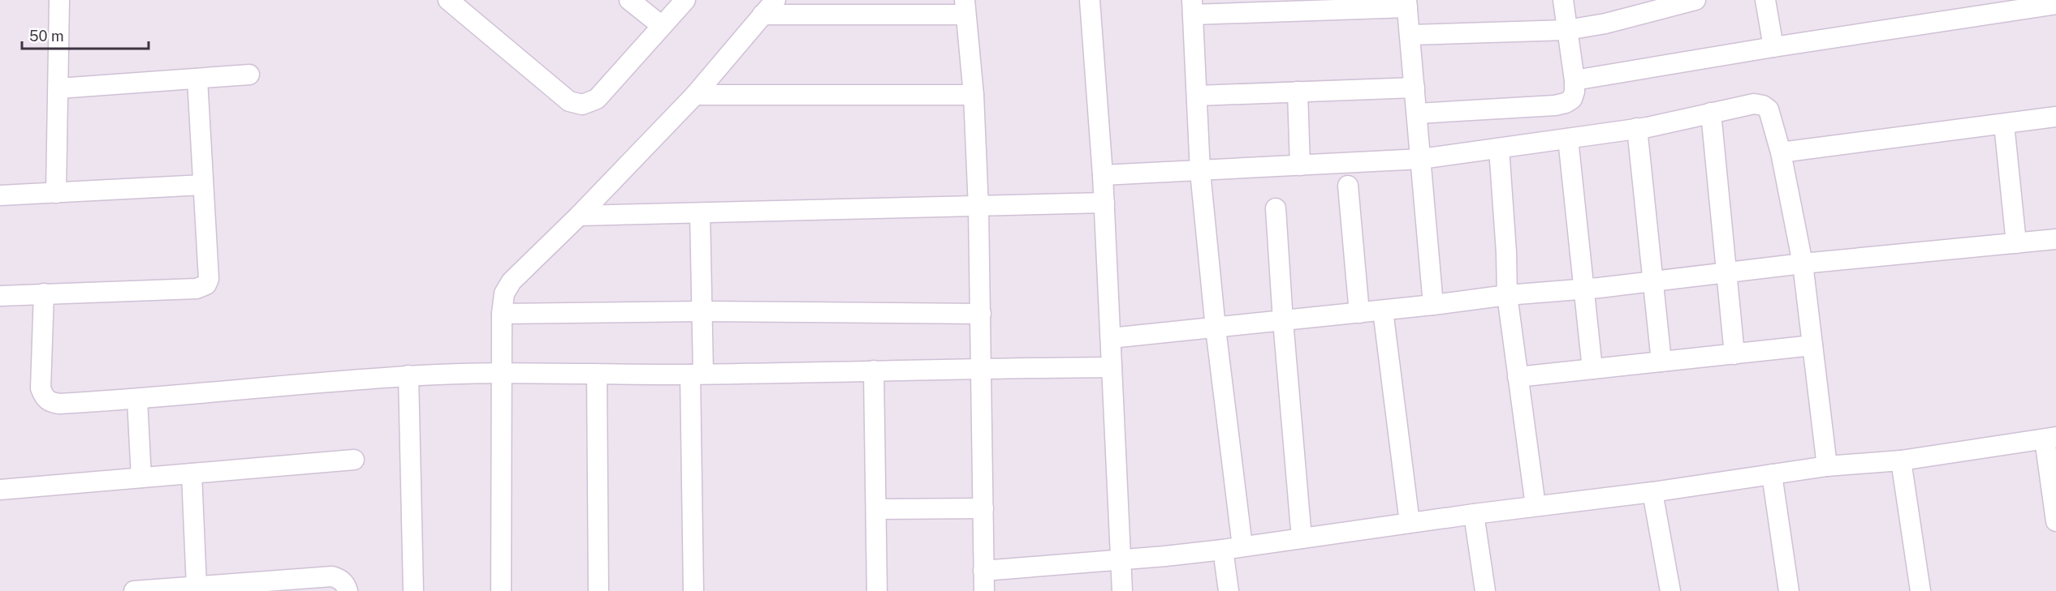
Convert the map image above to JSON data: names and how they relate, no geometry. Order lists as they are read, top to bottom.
{
  "scale_bar": "50 m"
}
